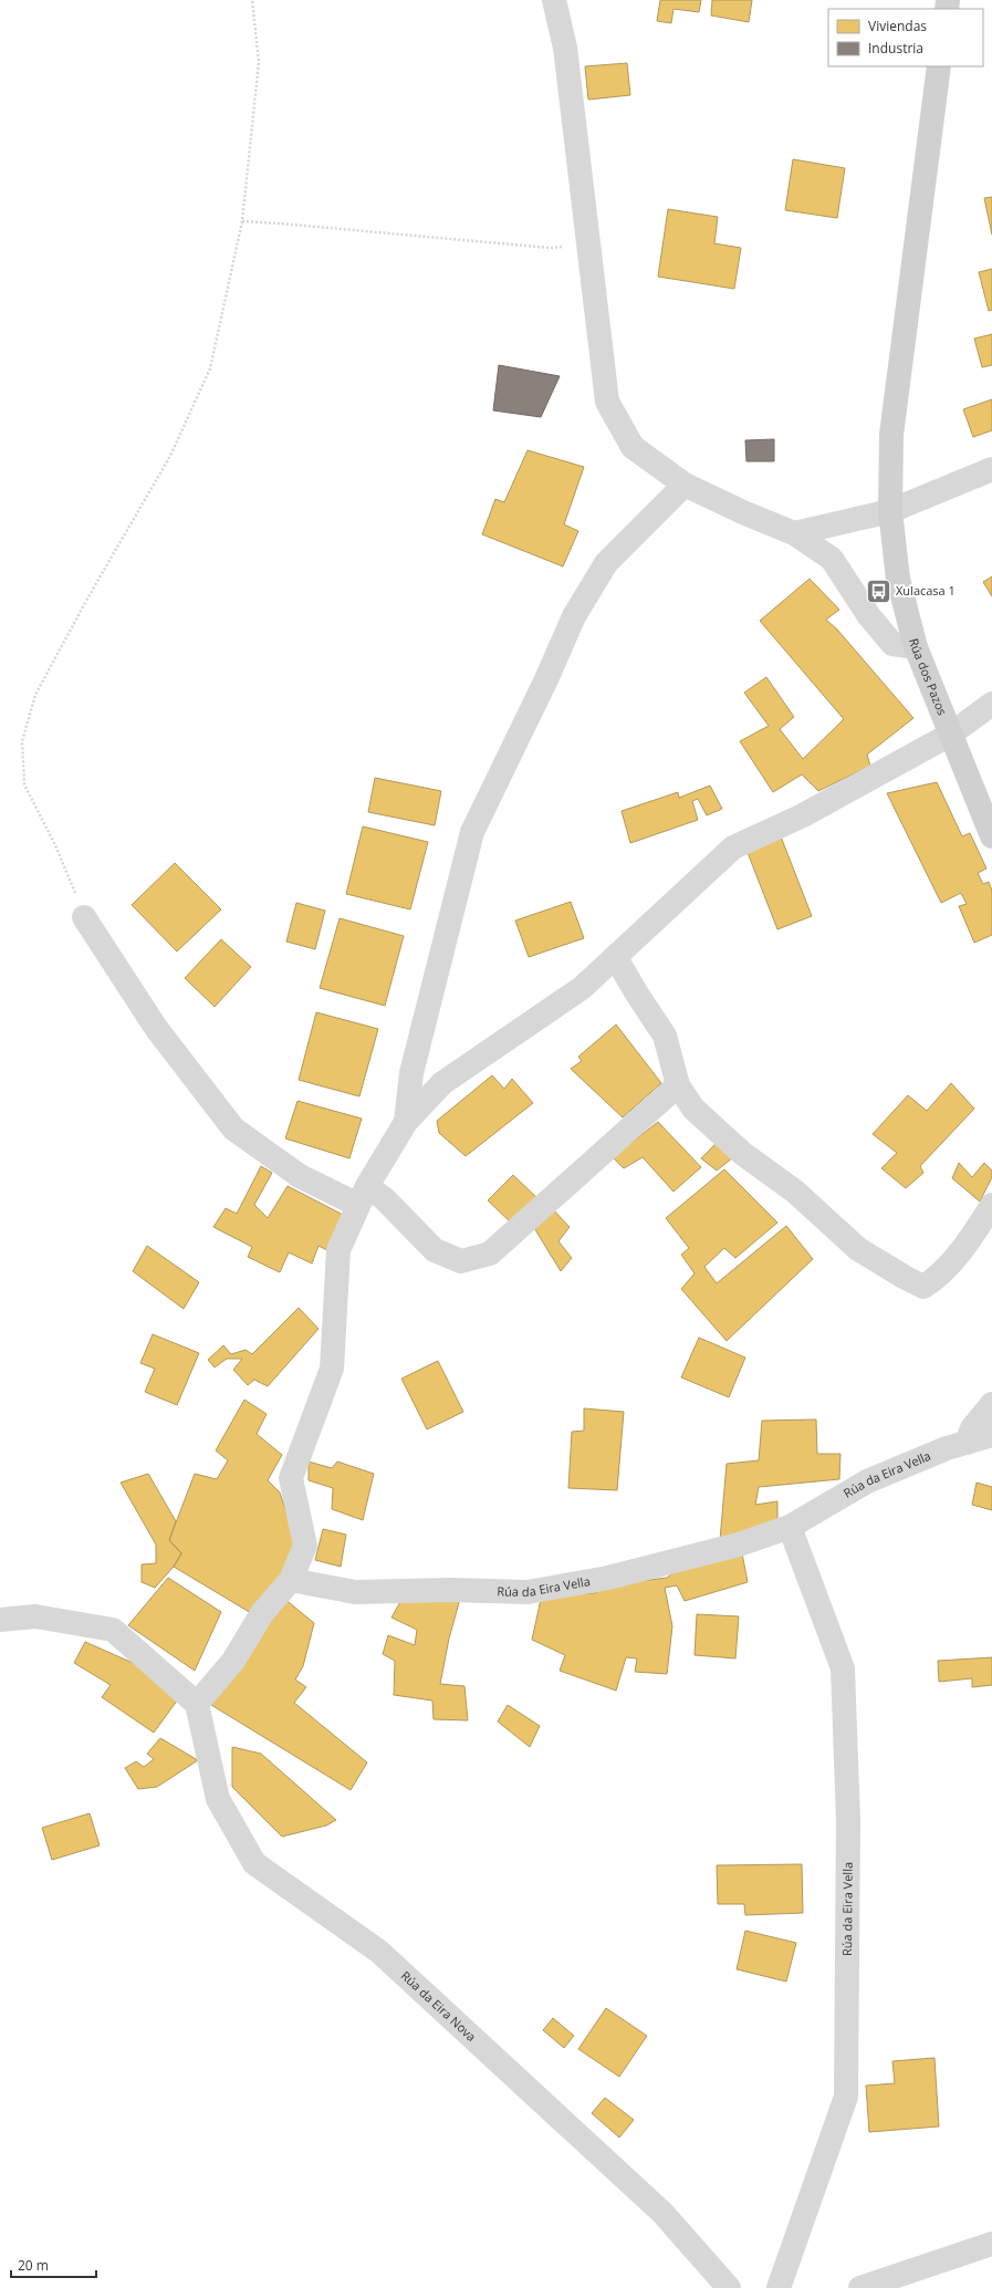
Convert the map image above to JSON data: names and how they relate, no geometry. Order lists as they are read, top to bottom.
{
  "streets": {
    "street": ["Rúa dos Pazos", "Rúa da Eira Vella", "Rúa da Eira Nova"]
  },
  "places": {
    "bus stop": ["Xulacasa 1"]
  },
  "legend": ["Viviendas", "Industria"],
  "scale_bar": "20 m"
}
